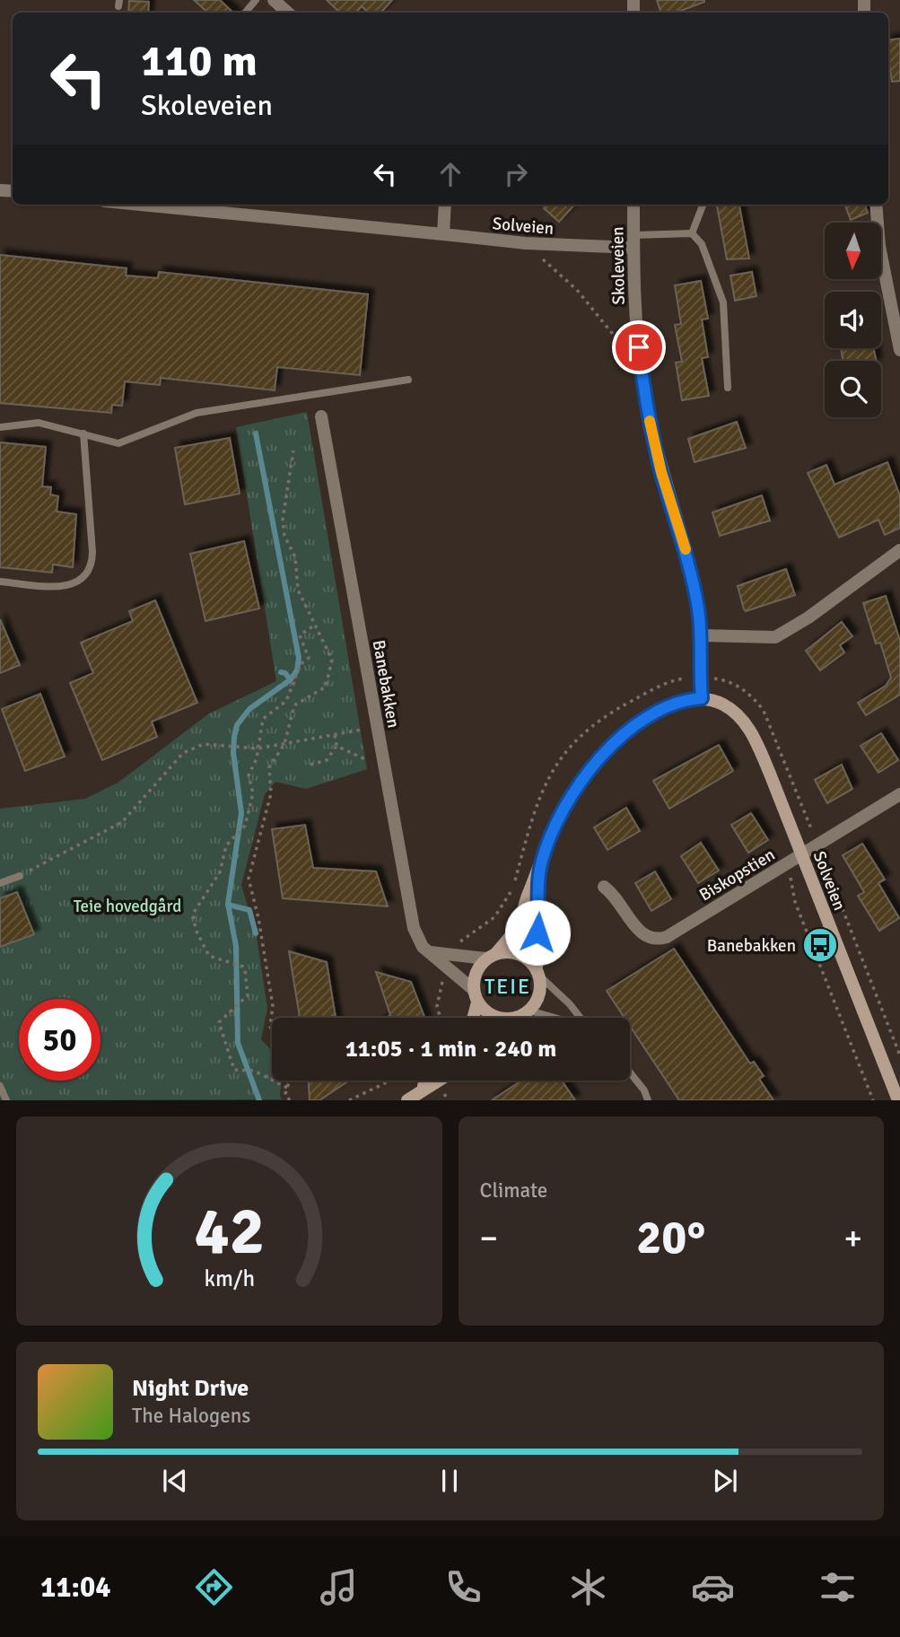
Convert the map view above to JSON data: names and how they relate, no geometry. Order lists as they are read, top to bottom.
{
  "streets": {
    "main road": ["Solveien", "Banebakken"],
    "street": ["Skoleveien", "Biskopstien"]
  },
  "crossings": [
    ["Solveien", "Skoleveien"],
    ["Solveien", "Biskopstien"]
  ],
  "districts": ["TEIE"],
  "parks": ["Teie hovedgård"],
  "places": {
    "bus stop": ["Banebakken"]
  },
  "north": "bottom",
  "page": {
    "turn": ["110 m", "Skoleveien"],
    "limit": "50",
    "trip": "11:05 · 1 min · 240 m",
    "tile": "Climate",
    "heat": ["−", "20°", "+"],
    "song": ["Night Drive", "The Halogens"],
    "tabs": "11:04",
    "gauge": ["42", "km/h"]
  }
}
